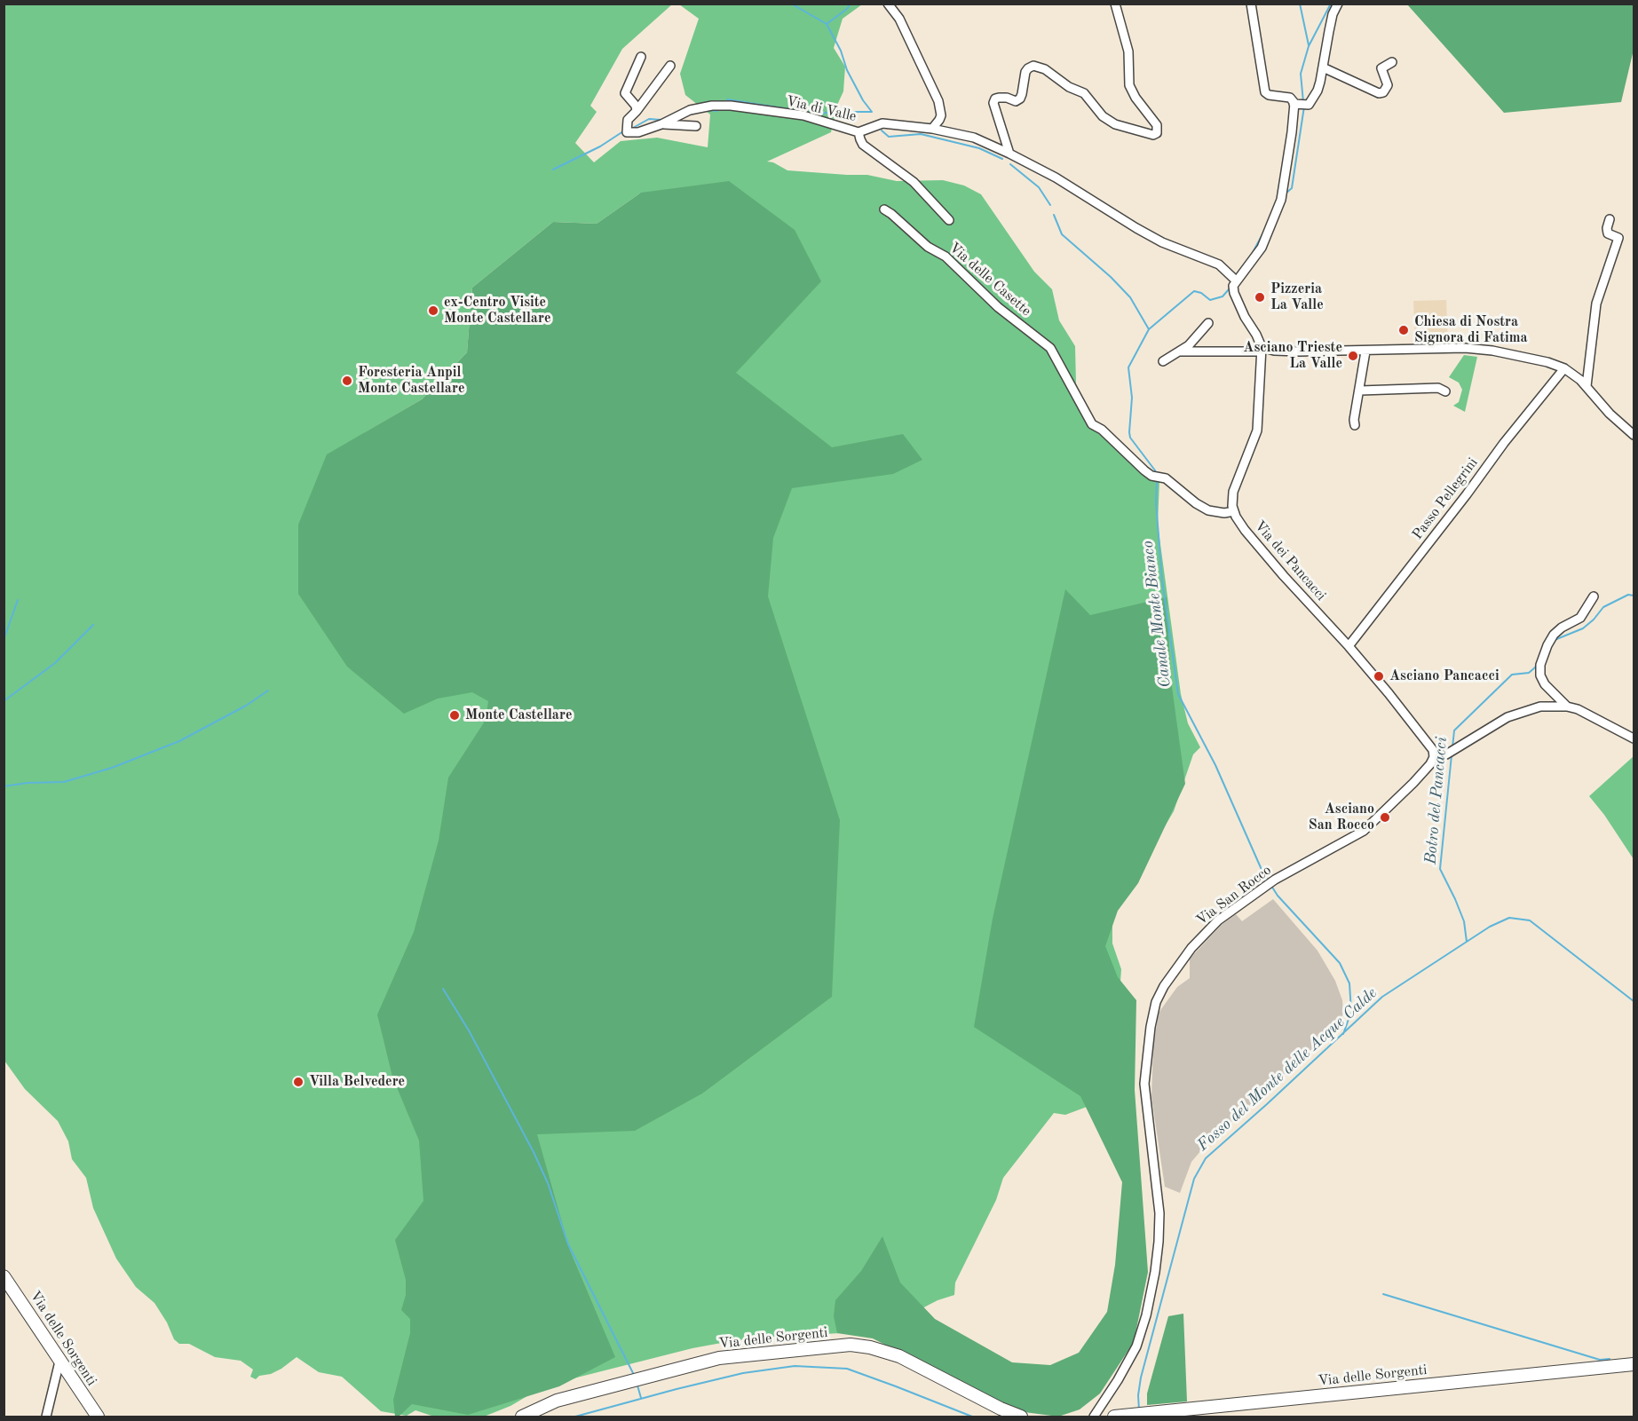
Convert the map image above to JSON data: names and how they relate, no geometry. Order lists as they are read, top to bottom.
{
  "streets": {
    "main road": ["Via delle Sorgenti"],
    "street": [
      "Via di Valle",
      "Via delle Casette",
      "Passo Pellegrini",
      "Via dei Pancacci",
      "Via San Rocco"
    ]
  },
  "crossings": [
    ["Via di Valle", "Via delle Casette"],
    ["Via delle Casette", "Via dei Pancacci"],
    ["Passo Pellegrini", "Via dei Pancacci"],
    ["Via dei Pancacci", "Via San Rocco"]
  ],
  "water": ["Canale Monte Bianco", "Botro del Pancacci", "Fosso del Monte delle Acque Calde"],
  "places": [
    "Pizzeria La Valle",
    "ex-Centro Visite Monte Castellare",
    "Chiesa di Nostra Signora di Fatima",
    "Asciano Trieste La Valle",
    "Foresteria Anpil Monte Castellare",
    "Asciano Pancacci",
    "Monte Castellare",
    "Asciano San Rocco",
    "Villa Belvedere"
  ]
}
